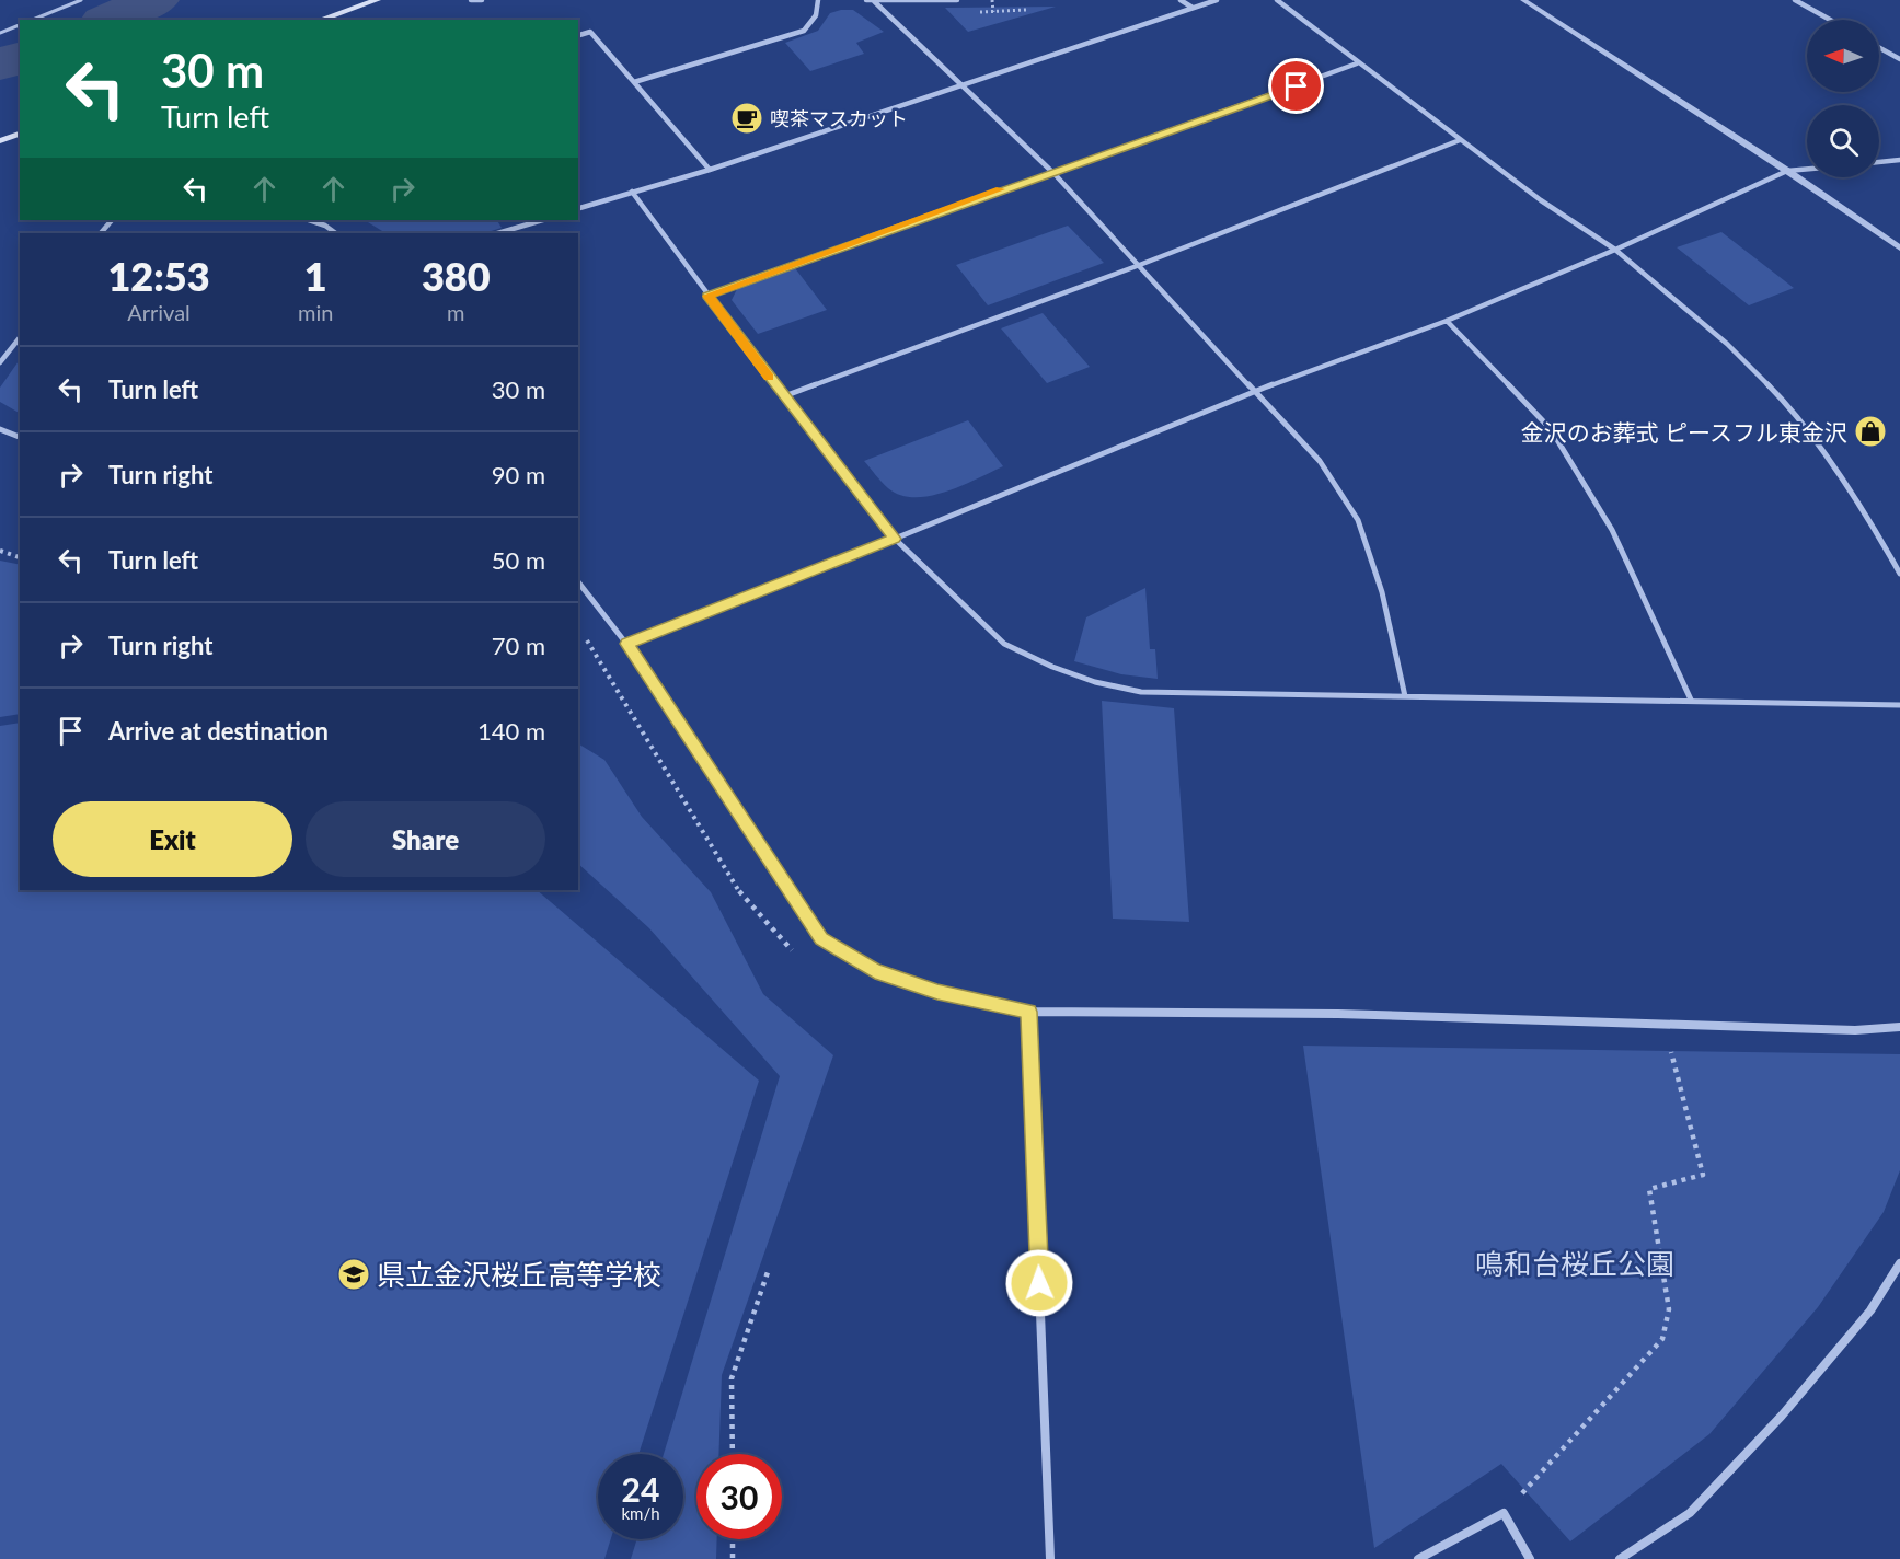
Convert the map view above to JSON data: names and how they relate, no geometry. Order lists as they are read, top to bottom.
{
  "parks": ["鳴和台桜丘公園"],
  "places": {
    "cafe": ["喫茶マスカット"],
    "shop": ["金沢のお葬式 ピースフル東金沢"],
    "school or university": ["県立金沢桜丘高等学校"]
  },
  "north": "left",
  "page": {
    "turn": ["30 m", "Turn left"],
    "eta": [
      "12:53",
      "Arrival",
      "1",
      "min",
      "380",
      "m"
    ],
    "list": [
      {
        "name": "Turn left",
        "value": "30 m"
      },
      {
        "name": "Turn right",
        "value": "90 m"
      },
      {
        "name": "Turn left",
        "value": "50 m"
      },
      {
        "name": "Turn right",
        "value": "70 m"
      },
      {
        "name": "Arrive at destination",
        "value": "140 m"
      }
    ],
    "buttons": ["Exit", "Share"],
    "speed": "24 km/h",
    "limit": "30"
  }
}
